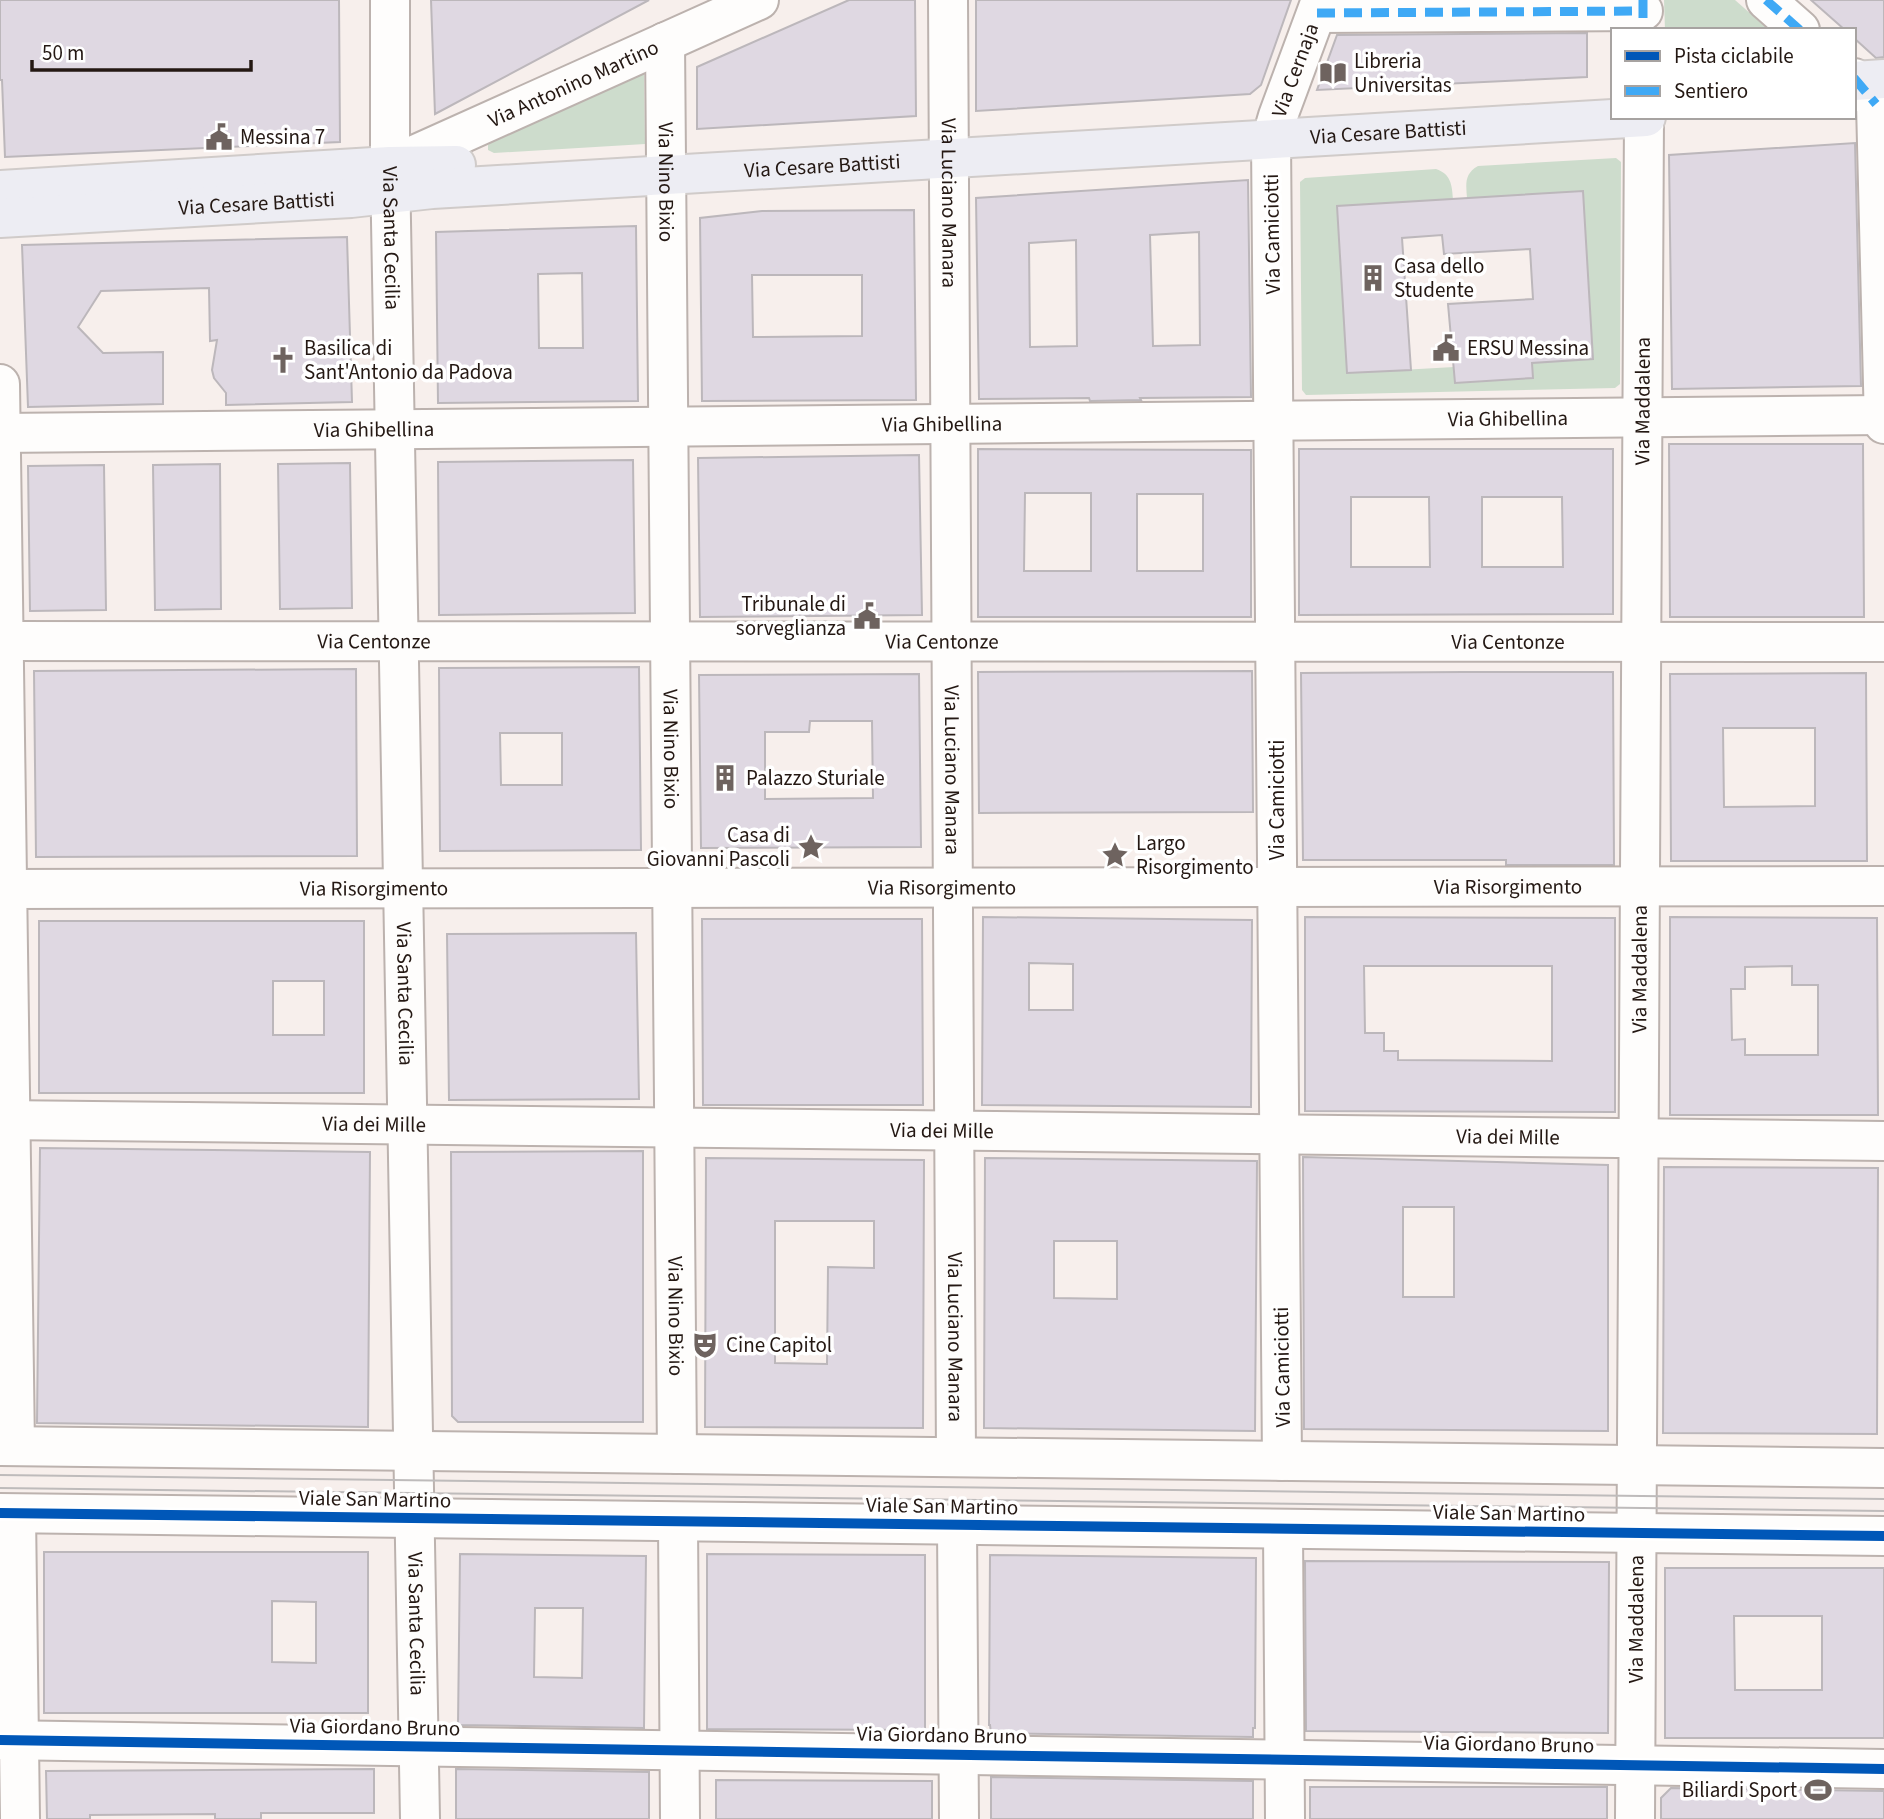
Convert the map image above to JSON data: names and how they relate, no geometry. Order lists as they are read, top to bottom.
{
  "streets": {
    "main road": ["Via Cesare Battisti"],
    "street": [
      "Via Cernaja",
      "Via Antonino Martino",
      "Via Nino Bixio",
      "Via Luciano Manara",
      "Via Camiciotti",
      "Via Santa Cecilia",
      "Via Maddalena",
      "Via Ghibellina",
      "Via Centonze",
      "Via Risorgimento",
      "Via dei Mille",
      "Viale San Martino",
      "Via Giordano Bruno"
    ]
  },
  "crossings": [
    ["Via Cernaja", "Via Cesare Battisti"],
    ["Via Cernaja", "Via Camiciotti"],
    ["Via Antonino Martino", "Via Cesare Battisti"],
    ["Via Antonino Martino", "Via Nino Bixio"],
    ["Via Antonino Martino", "Via Santa Cecilia"],
    ["Via Cesare Battisti", "Via Nino Bixio"],
    ["Via Cesare Battisti", "Via Luciano Manara"],
    ["Via Cesare Battisti", "Via Camiciotti"],
    ["Via Cesare Battisti", "Via Santa Cecilia"],
    ["Via Nino Bixio", "Via Ghibellina"],
    ["Via Nino Bixio", "Via Centonze"],
    ["Via Nino Bixio", "Via Risorgimento"],
    ["Via Nino Bixio", "Via dei Mille"],
    ["Via Luciano Manara", "Via Ghibellina"],
    ["Via Luciano Manara", "Via Centonze"],
    ["Via Luciano Manara", "Via Risorgimento"],
    ["Via Luciano Manara", "Via dei Mille"],
    ["Via Camiciotti", "Via Ghibellina"],
    ["Via Camiciotti", "Via Centonze"],
    ["Via Camiciotti", "Via Risorgimento"],
    ["Via Camiciotti", "Via dei Mille"],
    ["Via Santa Cecilia", "Via Ghibellina"],
    ["Via Santa Cecilia", "Via Centonze"],
    ["Via Santa Cecilia", "Via Risorgimento"],
    ["Via Santa Cecilia", "Via dei Mille"],
    ["Via Santa Cecilia", "Viale San Martino"],
    ["Via Santa Cecilia", "Via Giordano Bruno"],
    ["Via Maddalena", "Via Ghibellina"],
    ["Via Maddalena", "Via Centonze"],
    ["Via Maddalena", "Via Risorgimento"],
    ["Via Maddalena", "Via dei Mille"],
    ["Via Maddalena", "Viale San Martino"],
    ["Via Maddalena", "Via Giordano Bruno"]
  ],
  "places": {
    "library": ["Libreria Universitas"],
    "public building": ["Messina 7", "ERSU Messina", "Tribunale di sorveglianza"],
    "building": ["Casa dello Studente", "Palazzo Sturiale"],
    "church": ["Basilica di Sant'Antonio da Padova"],
    "place": ["Casa di Giovanni Pascoli", "Largo Risorgimento"],
    "theatre": ["Cine Capitol"],
    "sports": ["Biliardi Sport"]
  },
  "legend": ["Pista ciclabile", "Sentiero"],
  "scale_bar": "50 m"
}
